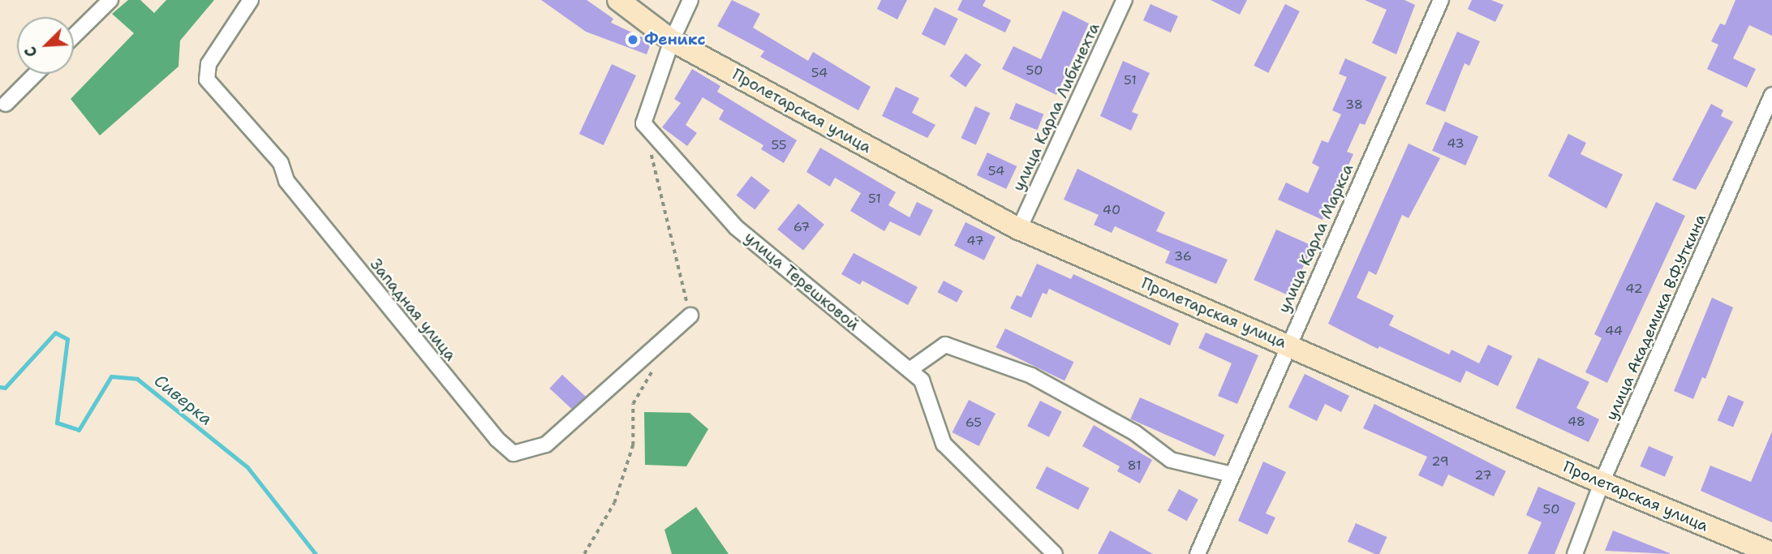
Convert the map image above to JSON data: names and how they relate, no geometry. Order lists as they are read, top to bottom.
{
  "streets": {
    "main road": ["Пролетарская улица"],
    "street": [
      "улица Карла Либкнехта",
      "улица Карла Маркса",
      "улица Терешковой",
      "Западная улица",
      "улица Академика В.Ф.Уткина"
    ]
  },
  "crossings": [
    ["улица Карла Либкнехта", "Пролетарская улица"],
    ["Пролетарская улица", "улица Карла Маркса"],
    ["Пролетарская улица", "улица Терешковой"],
    ["Пролетарская улица", "улица Академика В.Ф.Уткина"]
  ],
  "water": ["Сиверка"],
  "places": ["Феникс"],
  "house_numbers": [
    "50",
    "54",
    "51",
    "38",
    "43",
    "55",
    "54",
    "51",
    "40",
    "67",
    "47",
    "36",
    "42",
    "44",
    "48",
    "65",
    "29",
    "81",
    "27",
    "50"
  ],
  "north": "bottom left"
}
